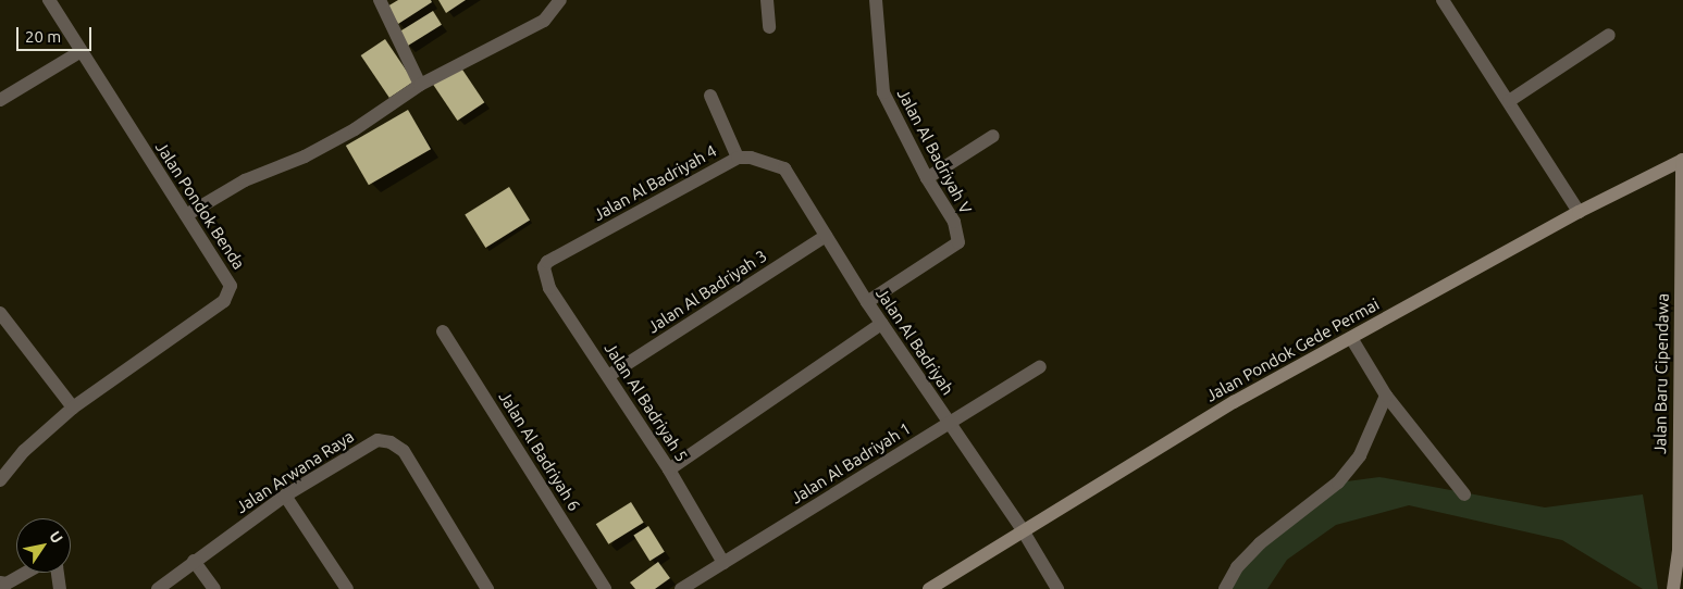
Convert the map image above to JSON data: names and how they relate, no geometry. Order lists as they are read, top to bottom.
{
  "streets": {
    "street": [
      "Jalan Al Badriyah V",
      "Jalan Al Badriyah 4",
      "Jalan Pondok Benda",
      "Jalan Al Badriyah 3",
      "Jalan Al Badriyah",
      "Jalan Pondok Gede Permai",
      "Jalan Baru Cipendawa",
      "Jalan Al Badriyah 5",
      "Jalan Al Badriyah 6",
      "Jalan Al Badriyah 1",
      "Jalan Arwana Raya"
    ]
  },
  "crossings": [
    ["Jalan Al Badriyah V", "Jalan Al Badriyah"],
    ["Jalan Al Badriyah 4", "Jalan Al Badriyah"],
    ["Jalan Al Badriyah 4", "Jalan Al Badriyah 5"],
    ["Jalan Al Badriyah 3", "Jalan Al Badriyah"],
    ["Jalan Al Badriyah 3", "Jalan Al Badriyah 5"],
    ["Jalan Al Badriyah", "Jalan Pondok Gede Permai"],
    ["Jalan Al Badriyah", "Jalan Al Badriyah 1"],
    ["Jalan Pondok Gede Permai", "Jalan Baru Cipendawa"],
    ["Jalan Al Badriyah 5", "Jalan Al Badriyah 1"]
  ],
  "scale_bar": "20 m",
  "north": "top right"
}
